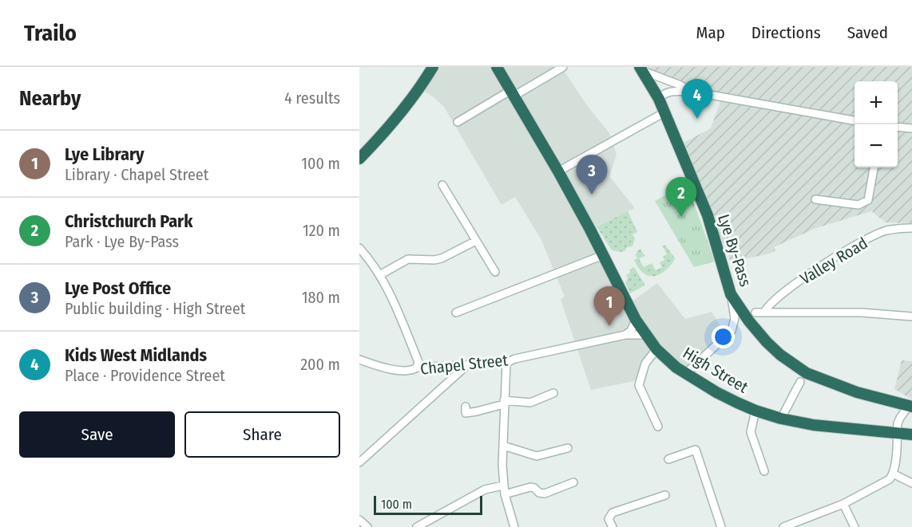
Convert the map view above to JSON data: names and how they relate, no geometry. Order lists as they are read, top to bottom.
{
  "streets": {
    "highway": ["Lye By-Pass", "High Street"],
    "street": ["Valley Road", "Chapel Street"]
  },
  "crossings": [
    ["Chapel Street", "High Street"]
  ],
  "scale_bar": "100 m",
  "page": {
    "header": "Trailo",
    "nav": ["Map", "Directions", "Saved"],
    "heading": ["Nearby", "4 results"],
    "pins": [
      "4",
      "3",
      "2",
      "1"
    ],
    "map_buttons": ["+", "−"],
    "list": [
      {
        "mark": "1",
        "name": "Lye Library",
        "note": "Library · Chapel Street",
        "value": "100 m"
      },
      {
        "mark": "2",
        "name": "Christchurch Park",
        "note": "Park · Lye By-Pass",
        "value": "120 m"
      },
      {
        "mark": "3",
        "name": "Lye Post Office",
        "note": "Public building · High Street",
        "value": "180 m"
      },
      {
        "mark": "4",
        "name": "Kids West Midlands",
        "note": "Place · Providence Street",
        "value": "200 m"
      }
    ],
    "buttons": ["Save", "Share"],
    "scale": "100 m"
  }
}
